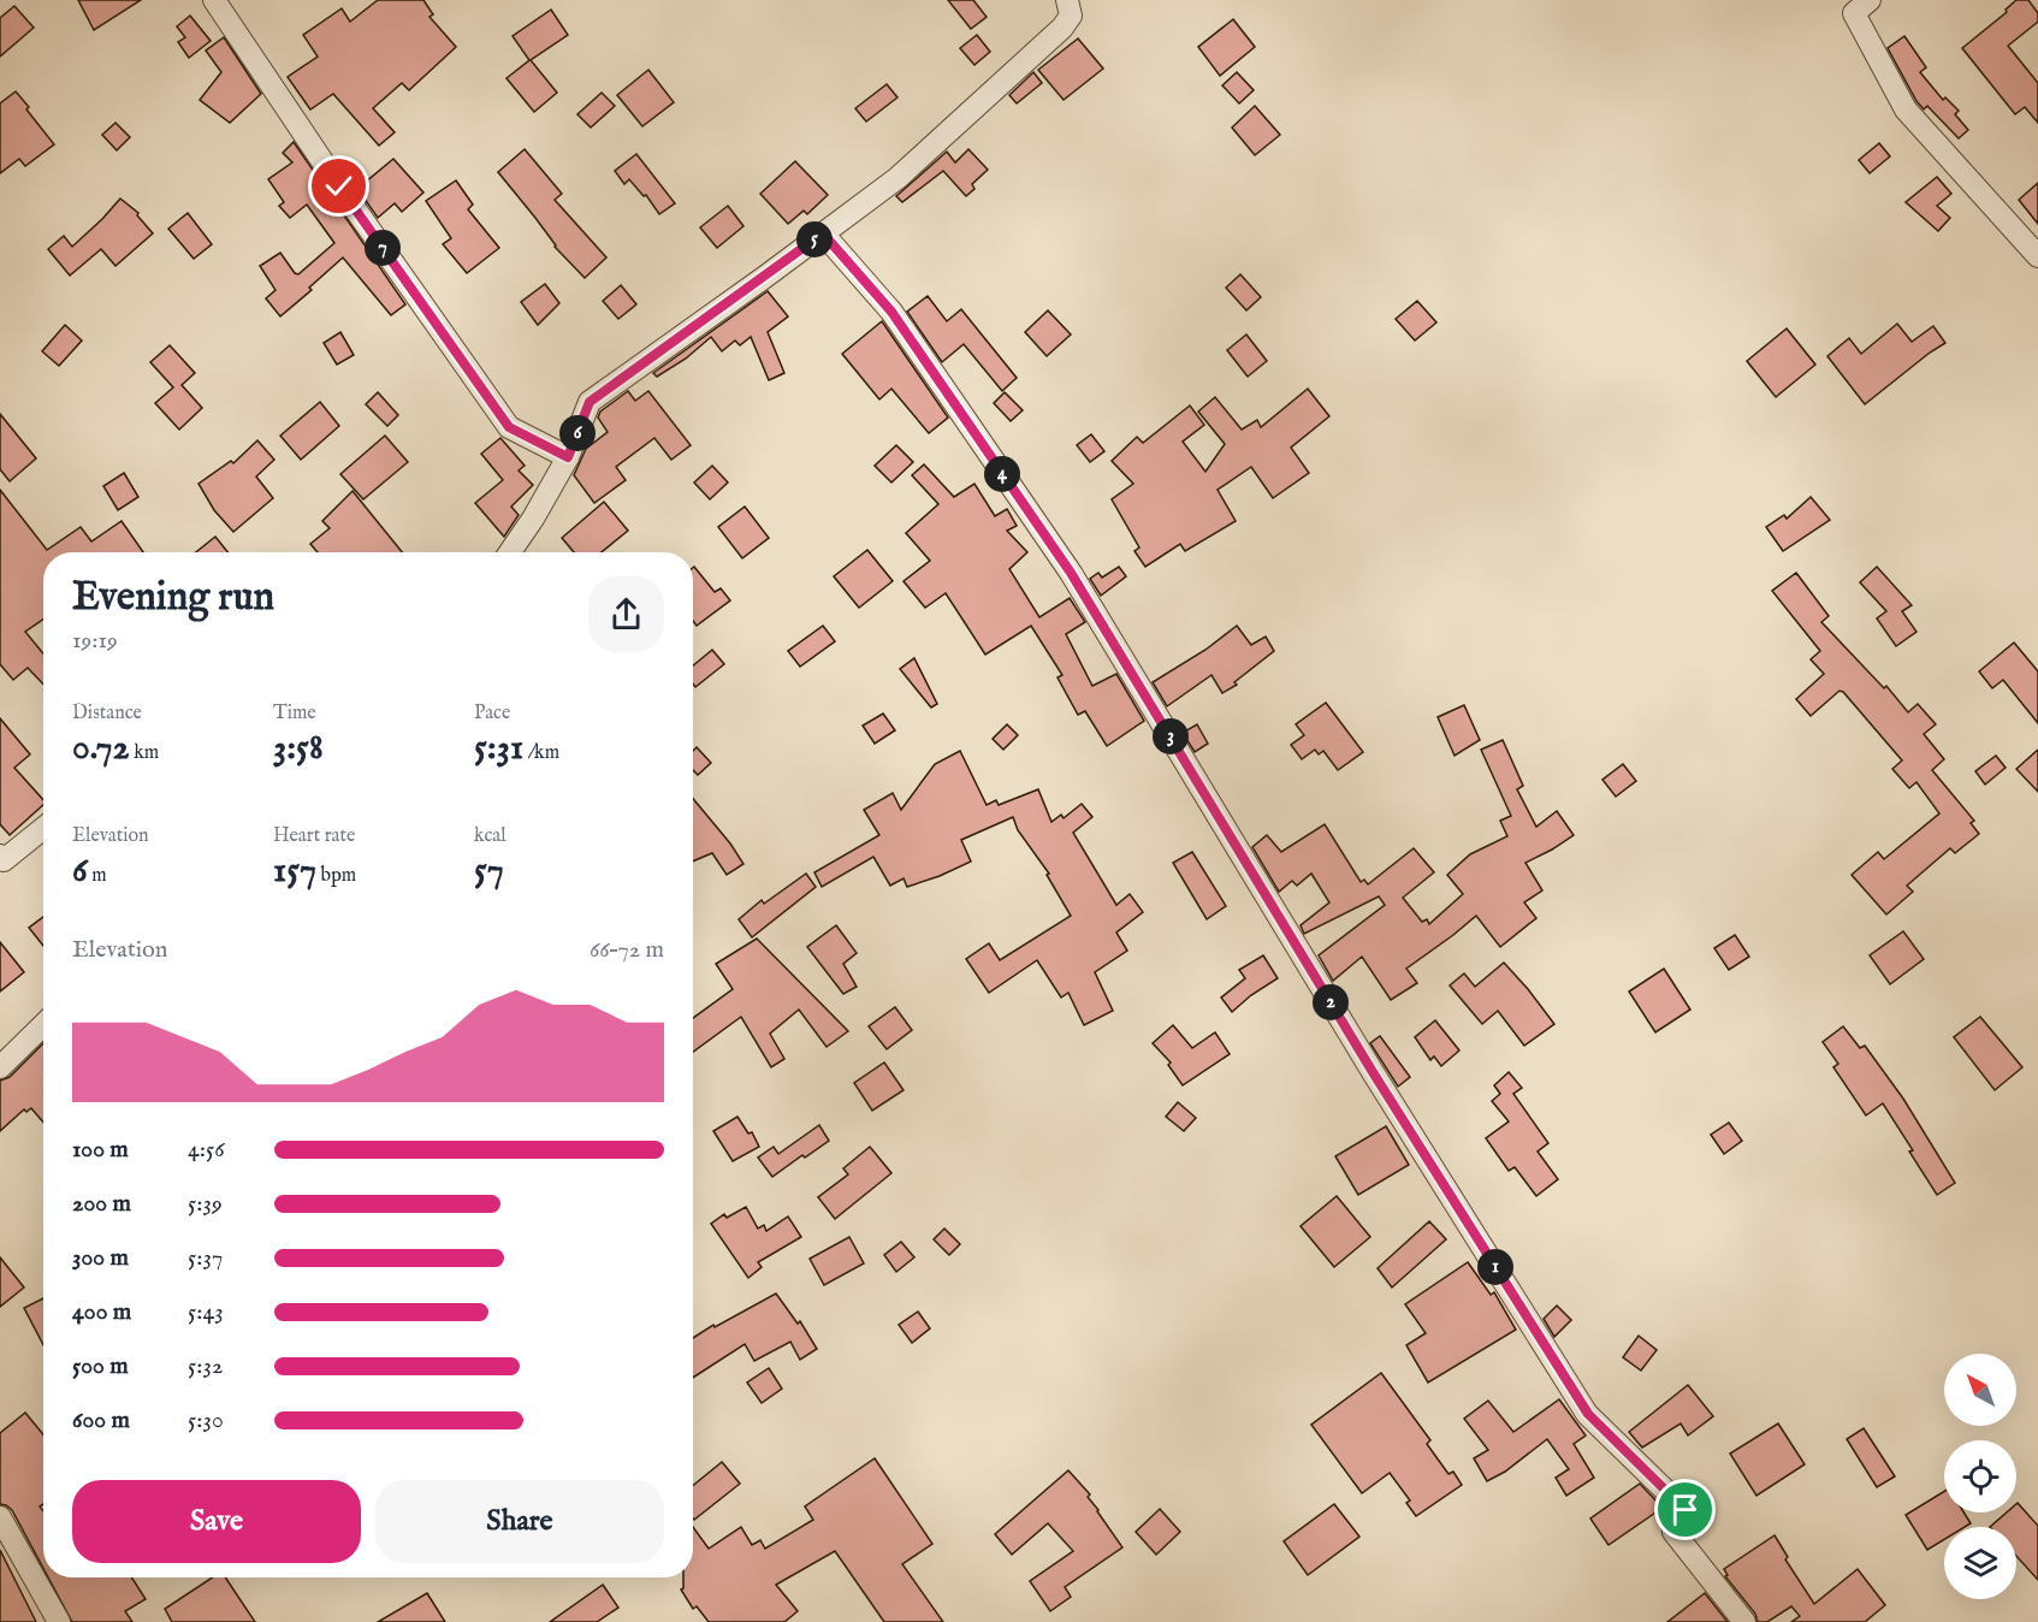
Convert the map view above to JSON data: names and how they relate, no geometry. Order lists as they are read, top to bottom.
{
  "north": "top left",
  "page": {
    "pins": [
      "5",
      "7",
      "6",
      "4",
      "3",
      "2",
      "1"
    ],
    "heading": ["Evening run", "19:19"],
    "stats": [
      ["Distance", "0.72 km"],
      ["Time", "3:58"],
      ["Pace", "5:31 /km"],
      ["Elevation", "6 m"],
      ["Heart rate", "157 bpm"],
      ["kcal", "57"]
    ],
    "chart": ["Elevation", "66–72 m"],
    "list": [
      {
        "name": "100 m",
        "note": "4:56"
      },
      {
        "name": "200 m",
        "note": "5:39"
      },
      {
        "name": "300 m",
        "note": "5:37"
      },
      {
        "name": "400 m",
        "note": "5:43"
      },
      {
        "name": "500 m",
        "note": "5:32"
      },
      {
        "name": "600 m",
        "note": "5:30"
      }
    ],
    "buttons": ["Save", "Share"]
  }
}
